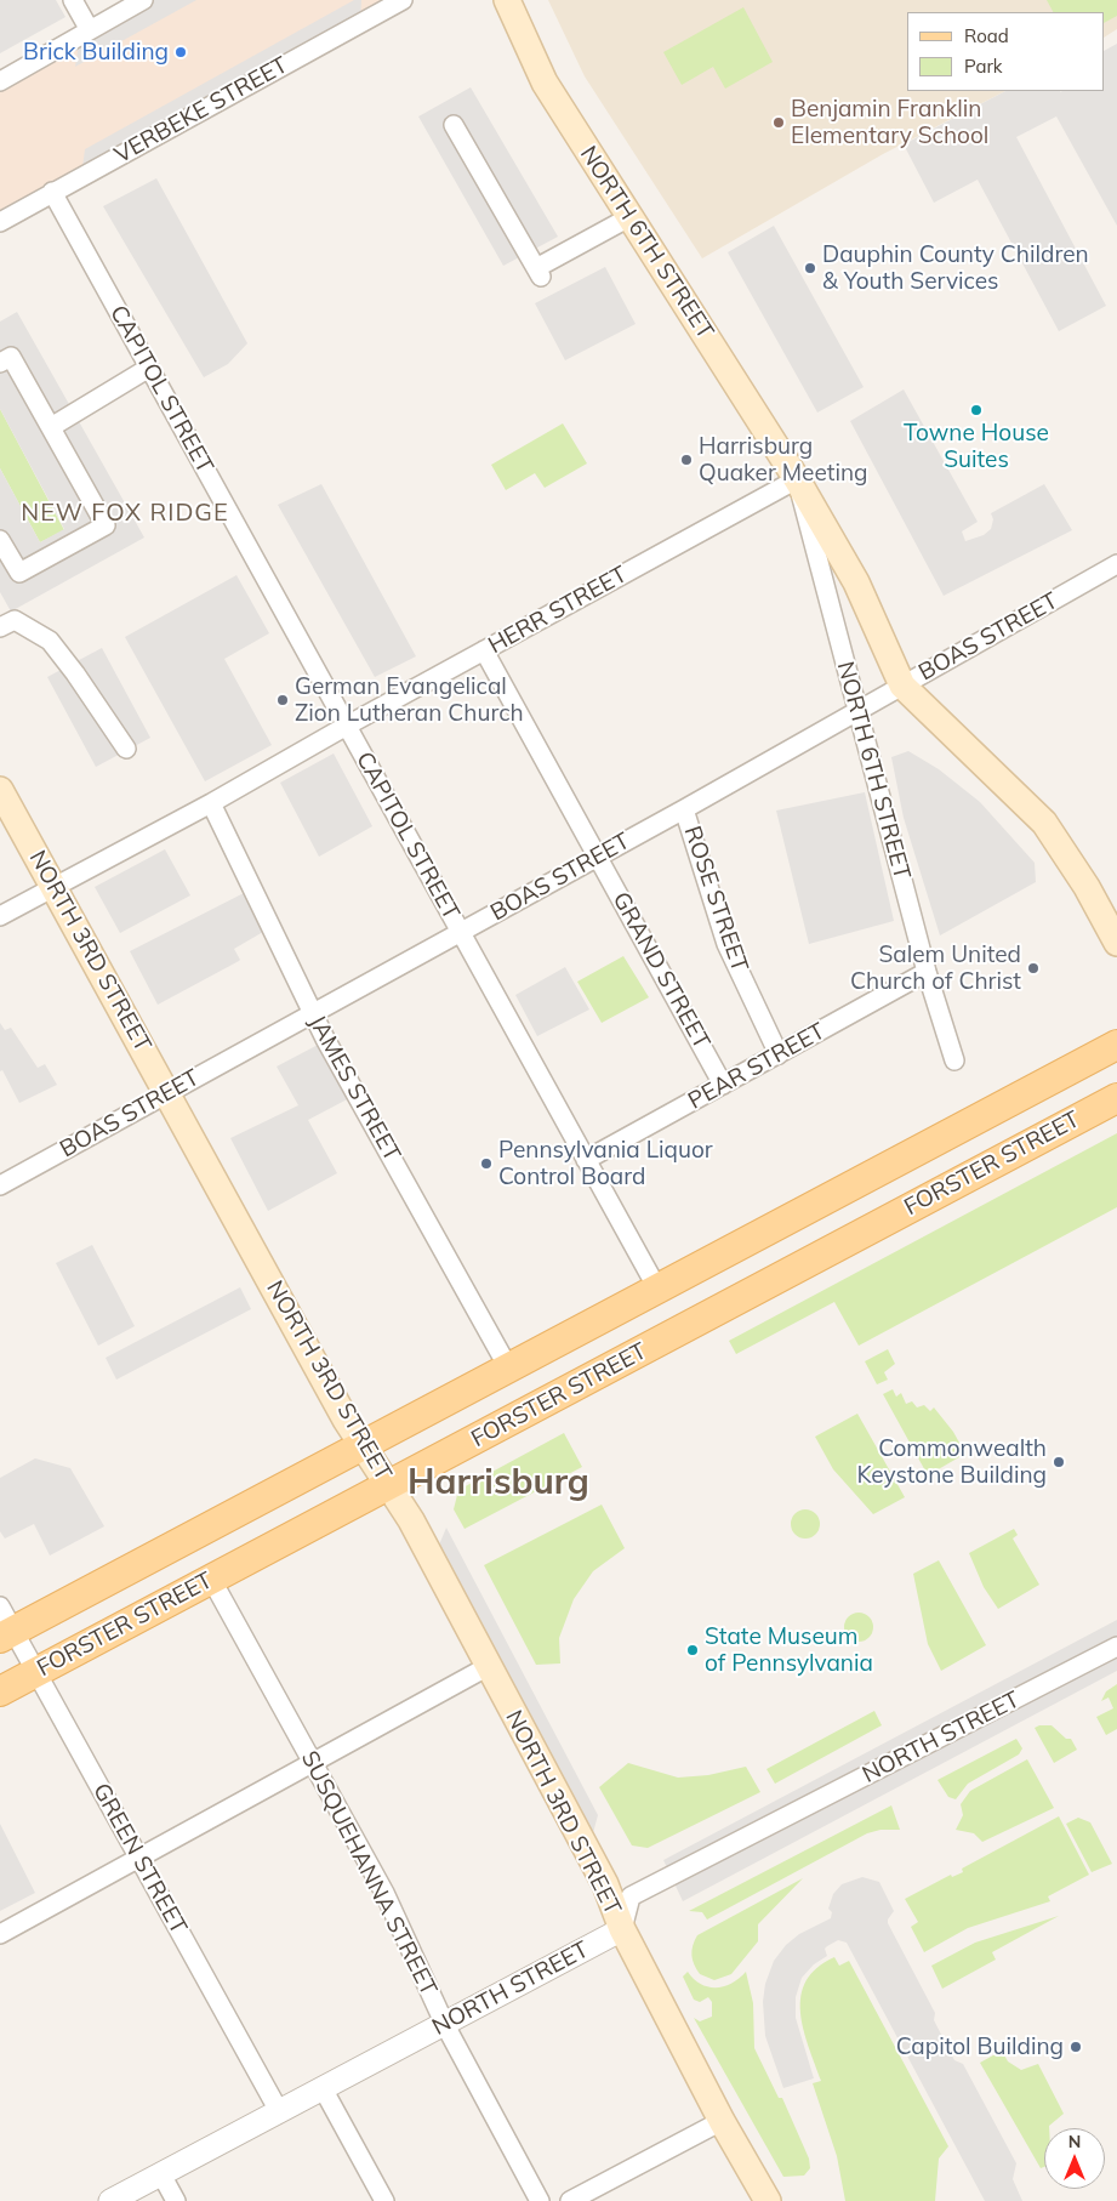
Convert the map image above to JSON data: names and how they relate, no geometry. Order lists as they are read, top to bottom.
{
  "streets": {
    "main road": ["NORTH 6TH STREET", "NORTH 3RD STREET", "FORSTER STREET"],
    "street": [
      "VERBEKE STREET",
      "CAPITOL STREET",
      "HERR STREET",
      "BOAS STREET",
      "ROSE STREET",
      "GRAND STREET",
      "PEAR STREET",
      "JAMES STREET",
      "NORTH STREET",
      "GREEN STREET",
      "SUSQUEHANNA STREET"
    ]
  },
  "crossings": [
    ["VERBEKE STREET", "CAPITOL STREET"],
    ["NORTH 6TH STREET", "HERR STREET"],
    ["NORTH 6TH STREET", "BOAS STREET"],
    ["NORTH 6TH STREET", "PEAR STREET"],
    ["CAPITOL STREET", "HERR STREET"],
    ["CAPITOL STREET", "BOAS STREET"],
    ["CAPITOL STREET", "PEAR STREET"],
    ["CAPITOL STREET", "FORSTER STREET"],
    ["HERR STREET", "NORTH 3RD STREET"],
    ["HERR STREET", "GRAND STREET"],
    ["HERR STREET", "JAMES STREET"],
    ["BOAS STREET", "ROSE STREET"],
    ["BOAS STREET", "NORTH 3RD STREET"],
    ["BOAS STREET", "GRAND STREET"],
    ["BOAS STREET", "JAMES STREET"],
    ["ROSE STREET", "PEAR STREET"],
    ["NORTH 3RD STREET", "FORSTER STREET"],
    ["NORTH 3RD STREET", "NORTH STREET"],
    ["GRAND STREET", "PEAR STREET"],
    ["JAMES STREET", "FORSTER STREET"],
    ["FORSTER STREET", "GREEN STREET"],
    ["FORSTER STREET", "SUSQUEHANNA STREET"],
    ["NORTH STREET", "GREEN STREET"],
    ["NORTH STREET", "SUSQUEHANNA STREET"]
  ],
  "districts": ["NEW FOX RIDGE", "Harrisburg"],
  "places": [
    "Brick Building",
    "Benjamin Franklin Elementary School",
    "Dauphin County Children & Youth Services",
    "Towne House Suites",
    "Harrisburg Quaker Meeting",
    "German Evangelical Zion Lutheran Church",
    "Salem United Church of Christ",
    "Pennsylvania Liquor Control Board",
    "Commonwealth Keystone Building",
    "State Museum of Pennsylvania",
    "Capitol Building"
  ],
  "legend": ["Road", "Park"],
  "north": "top"
}
